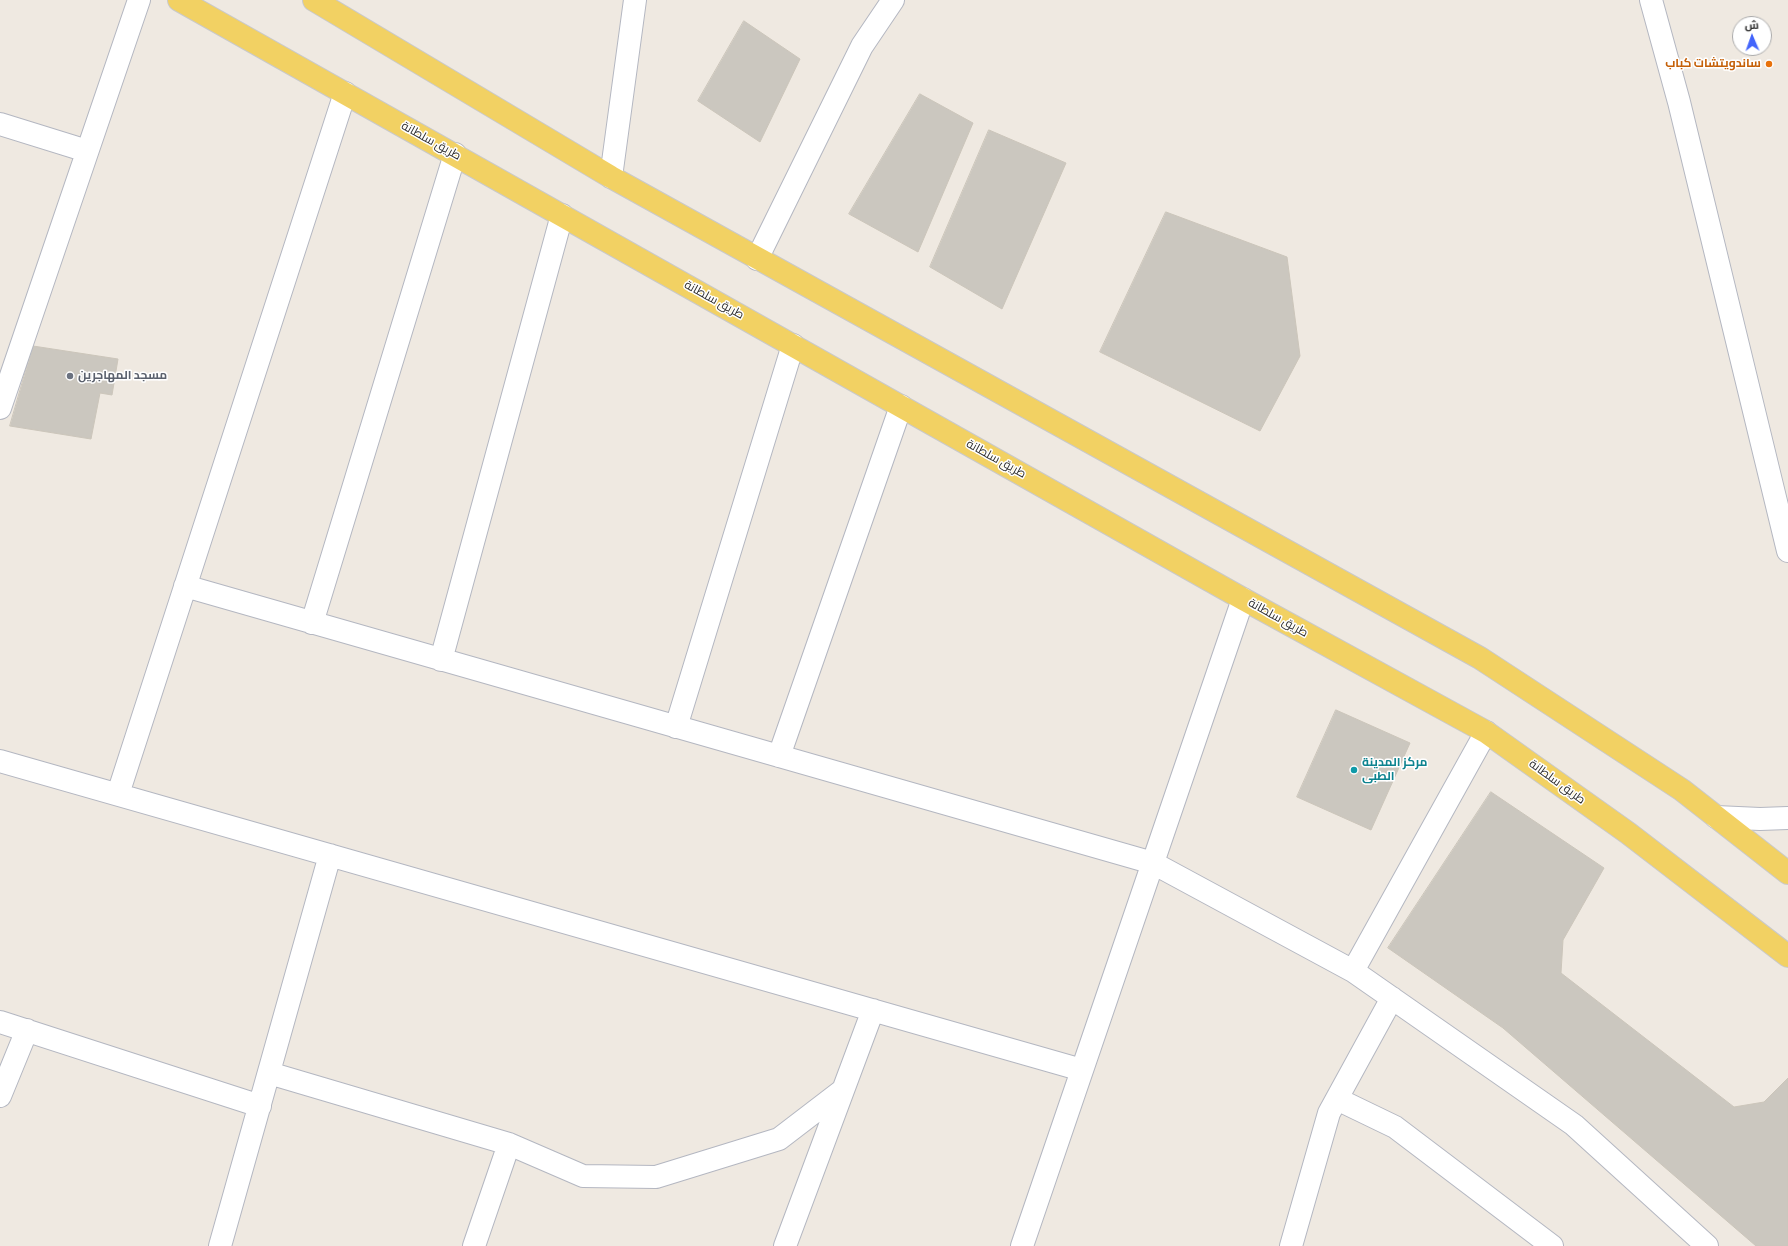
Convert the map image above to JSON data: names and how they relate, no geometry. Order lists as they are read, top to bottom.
{
  "streets": {
    "main road": ["طريق سلطانة"]
  },
  "places": ["ساندويتشات كباب", "مسجد المهاجرين", "مرکز المدینة الطبی"],
  "north": "top"
}
